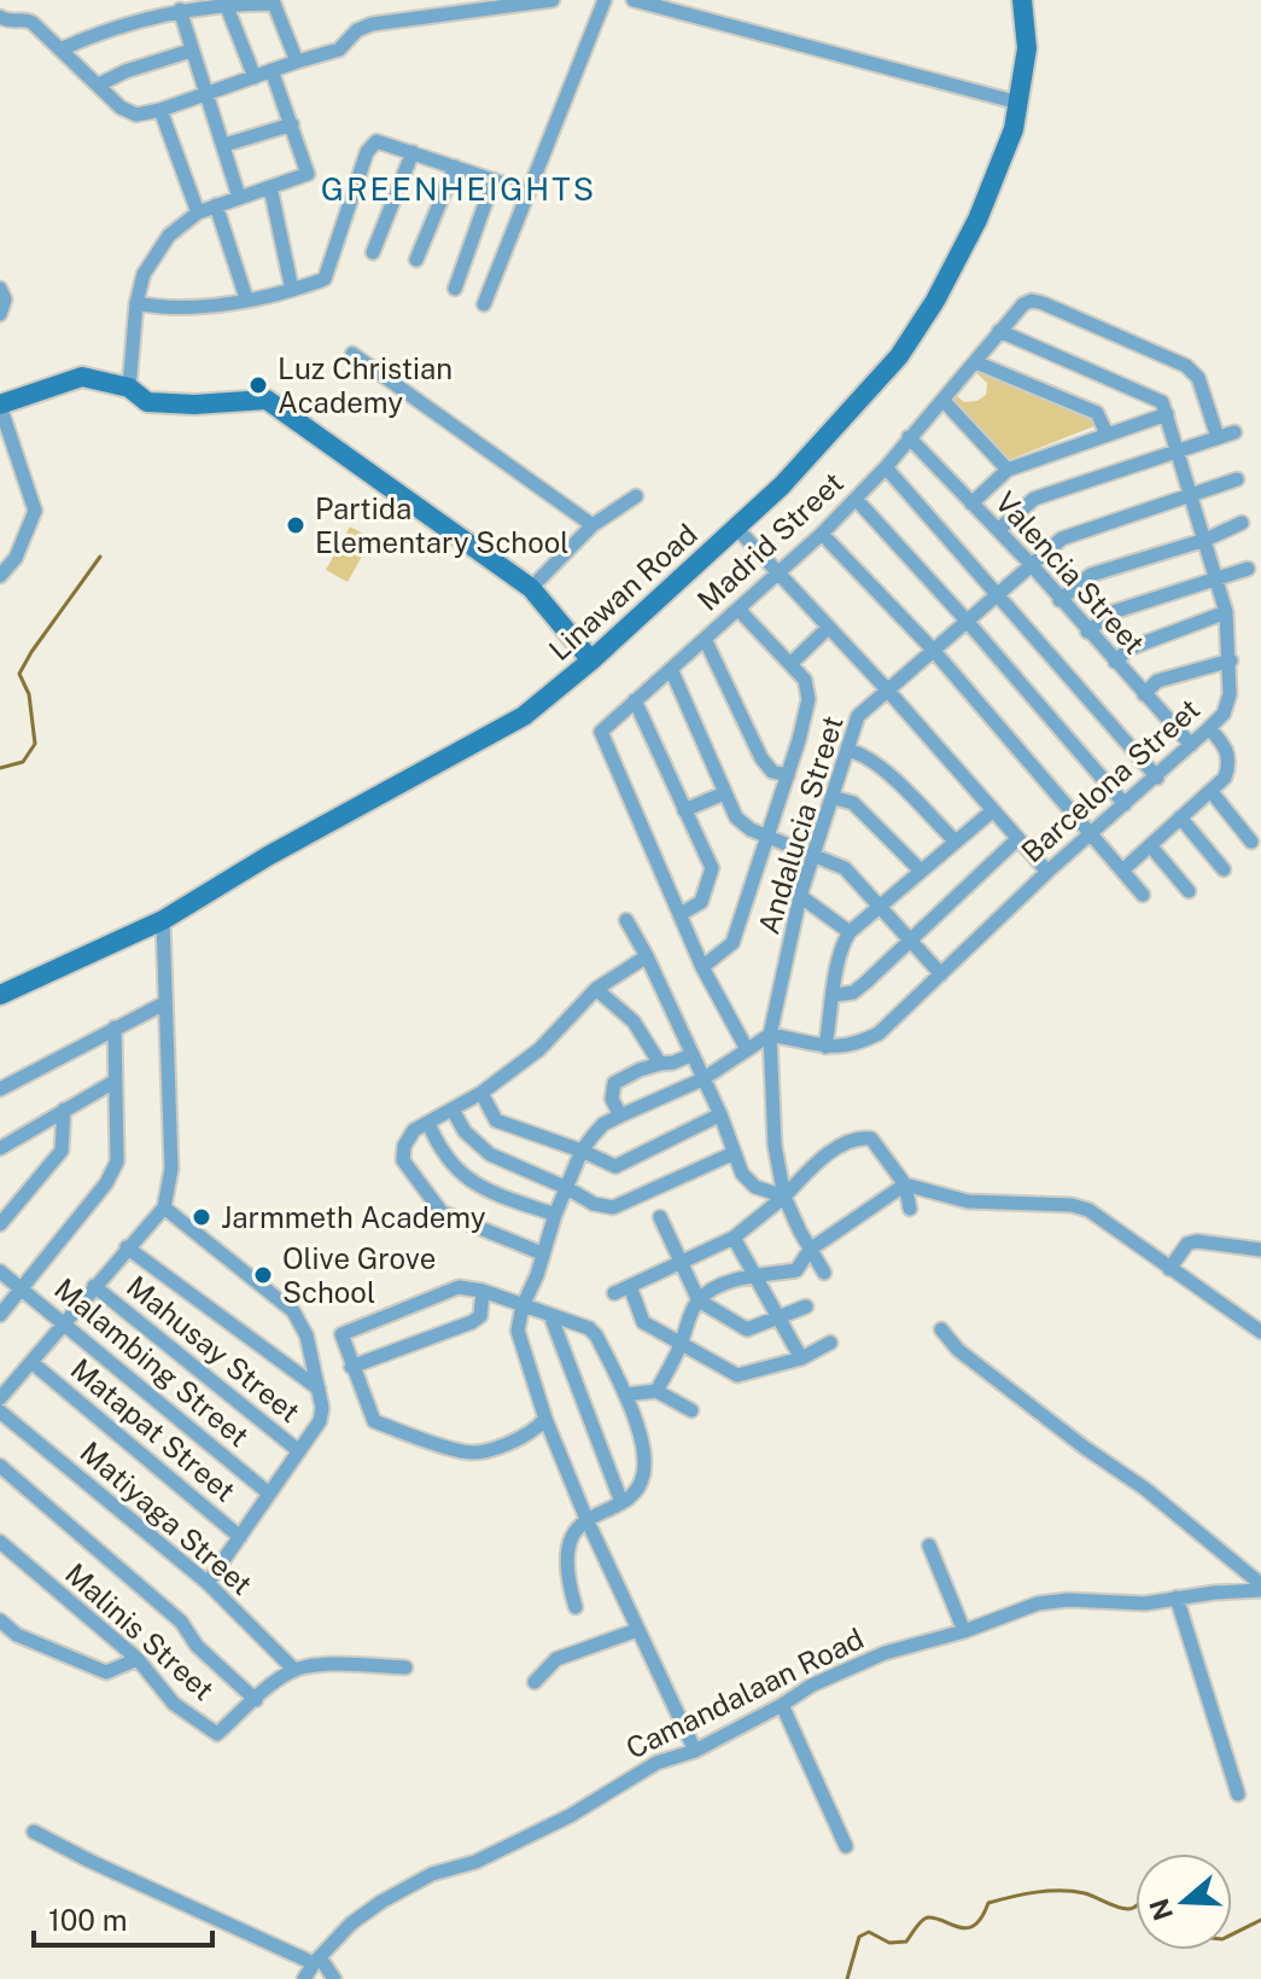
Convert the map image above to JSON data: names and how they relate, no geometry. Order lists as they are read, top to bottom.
{
  "streets": {
    "street": [
      "Madrid Street",
      "Valencia Street",
      "Linawan Road",
      "Barcelona Street",
      "Andalucia Street",
      "Mahusay Street",
      "Malambing Street",
      "Matapat Street",
      "Matiyaga Street",
      "Malinis Street",
      "Camandalaan Road"
    ]
  },
  "crossings": [
    ["Madrid Street", "Valencia Street"],
    ["Valencia Street", "Barcelona Street"],
    ["Valencia Street", "Andalucia Street"],
    ["Barcelona Street", "Andalucia Street"],
    ["Matiyaga Street", "Malinis Street"]
  ],
  "districts": ["GREENHEIGHTS"],
  "places": [
    "Luz Christian Academy",
    "Partida Elementary School",
    "Jarmmeth Academy",
    "Olive Grove School"
  ],
  "scale_bar": "100 m",
  "north": "left"
}
